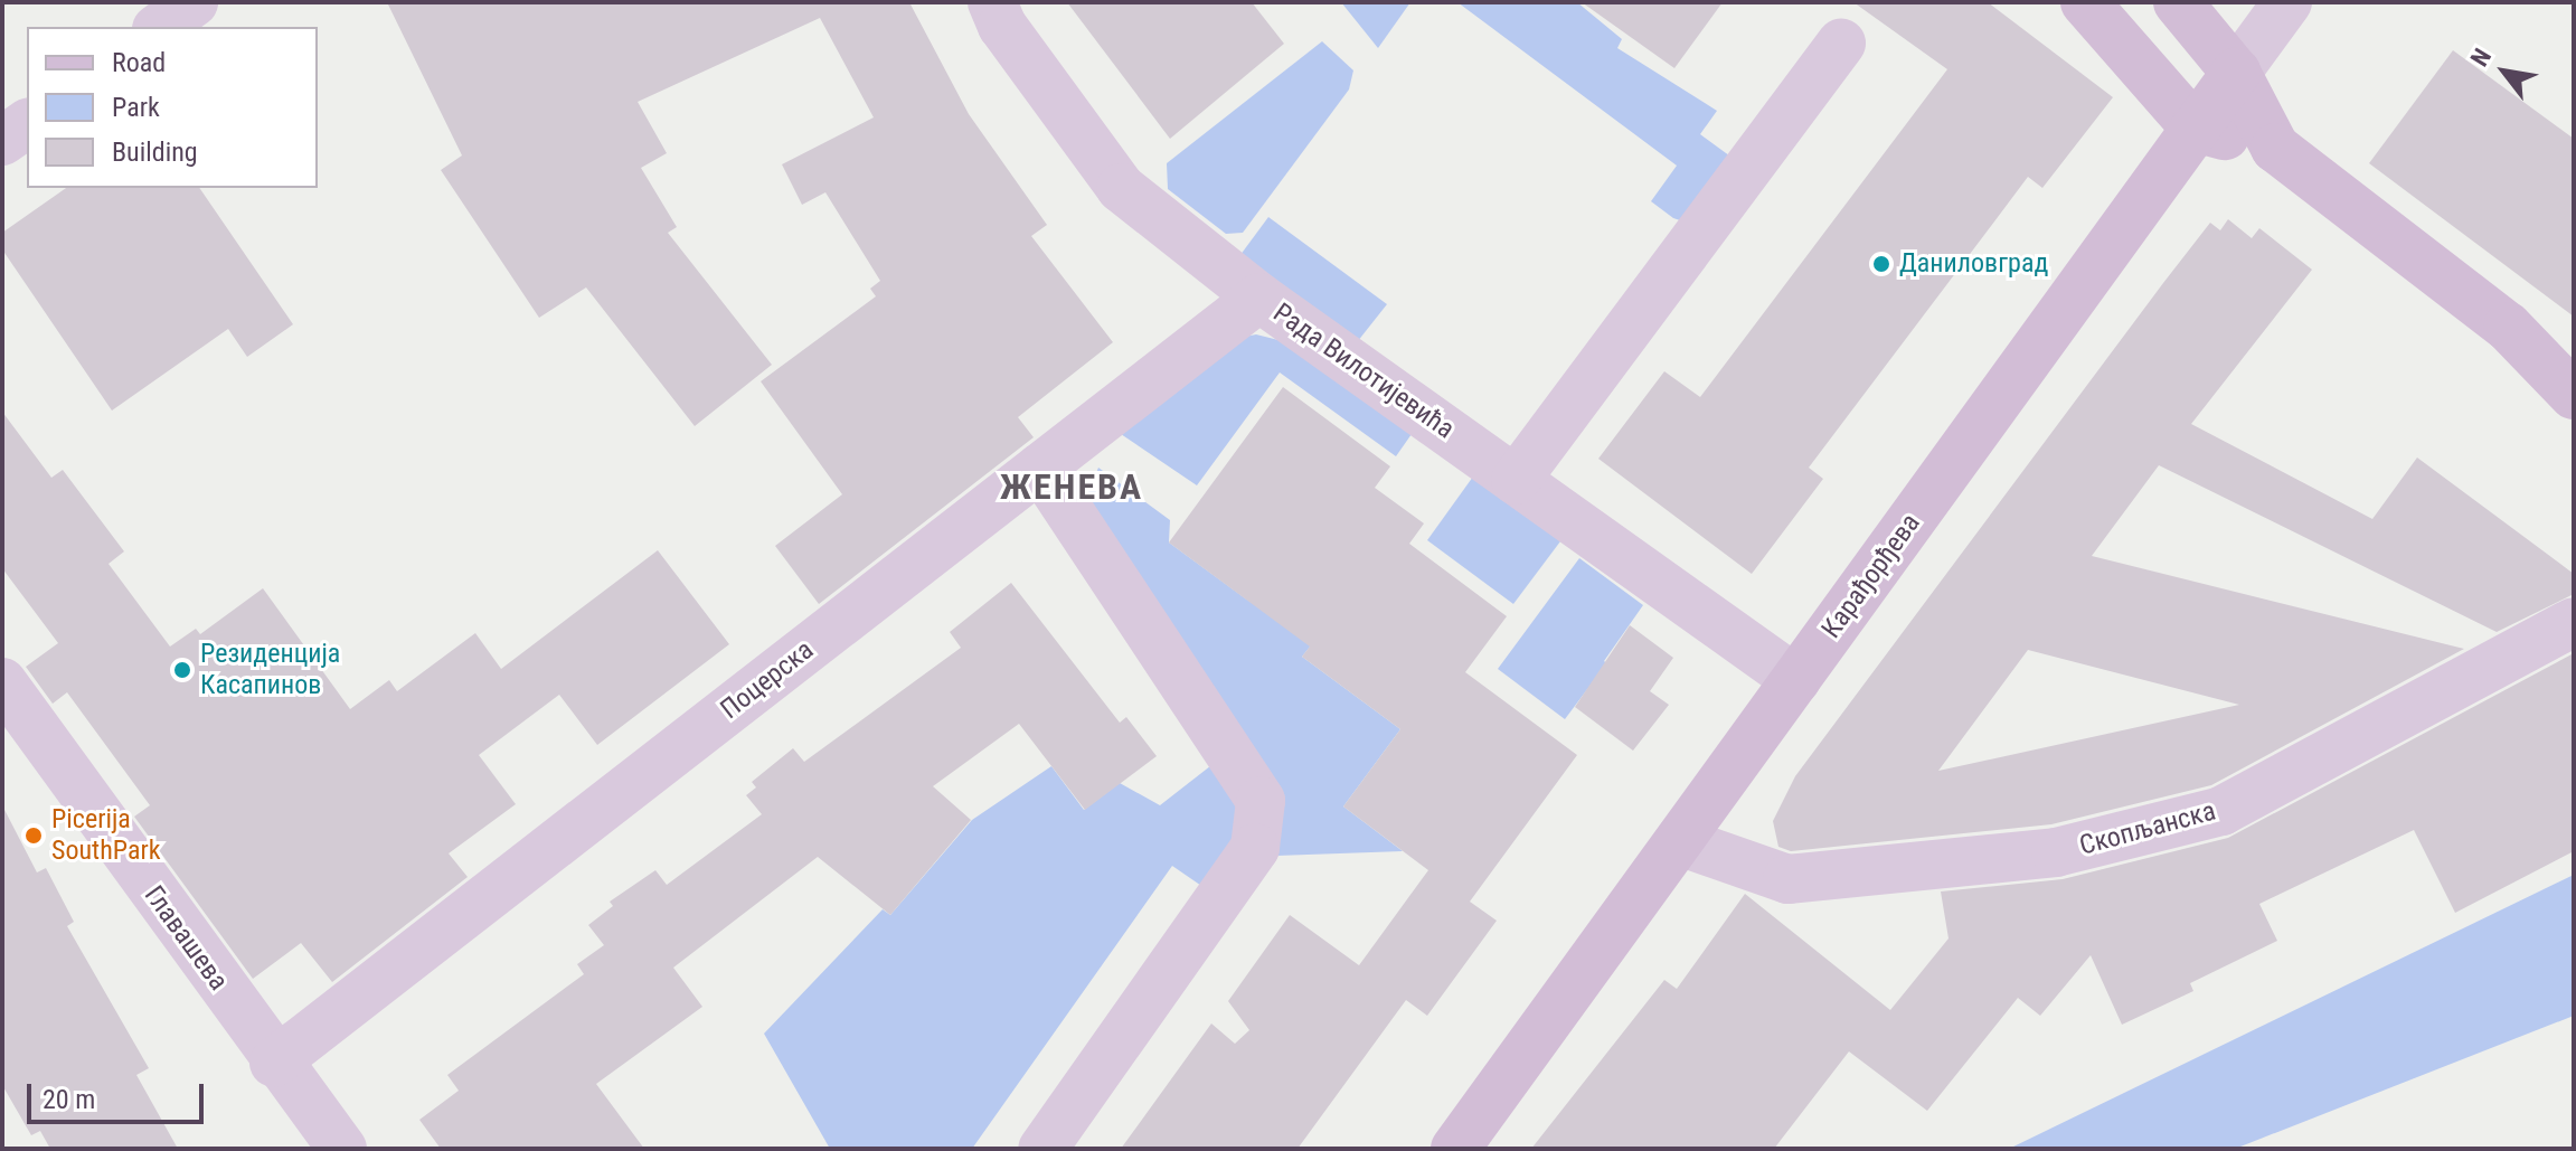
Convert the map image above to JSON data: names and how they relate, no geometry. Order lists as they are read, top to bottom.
{
  "streets": {
    "street": [
      "Рада Вилотијевића",
      "Карађорђева",
      "Поцерска",
      "Скопљанска",
      "Главашева"
    ]
  },
  "crossings": [
    ["Рада Вилотијевића", "Карађорђева"],
    ["Рада Вилотијевића", "Поцерска"],
    ["Карађорђева", "Скопљанска"],
    ["Поцерска", "Главашева"]
  ],
  "districts": ["ЖЕНЕВА"],
  "places": ["Даниловград", "Резиденција Касапинов", "Picerija SouthPark"],
  "legend": ["Road", "Park", "Building"],
  "scale_bar": "20 m",
  "north": "top left"
}
